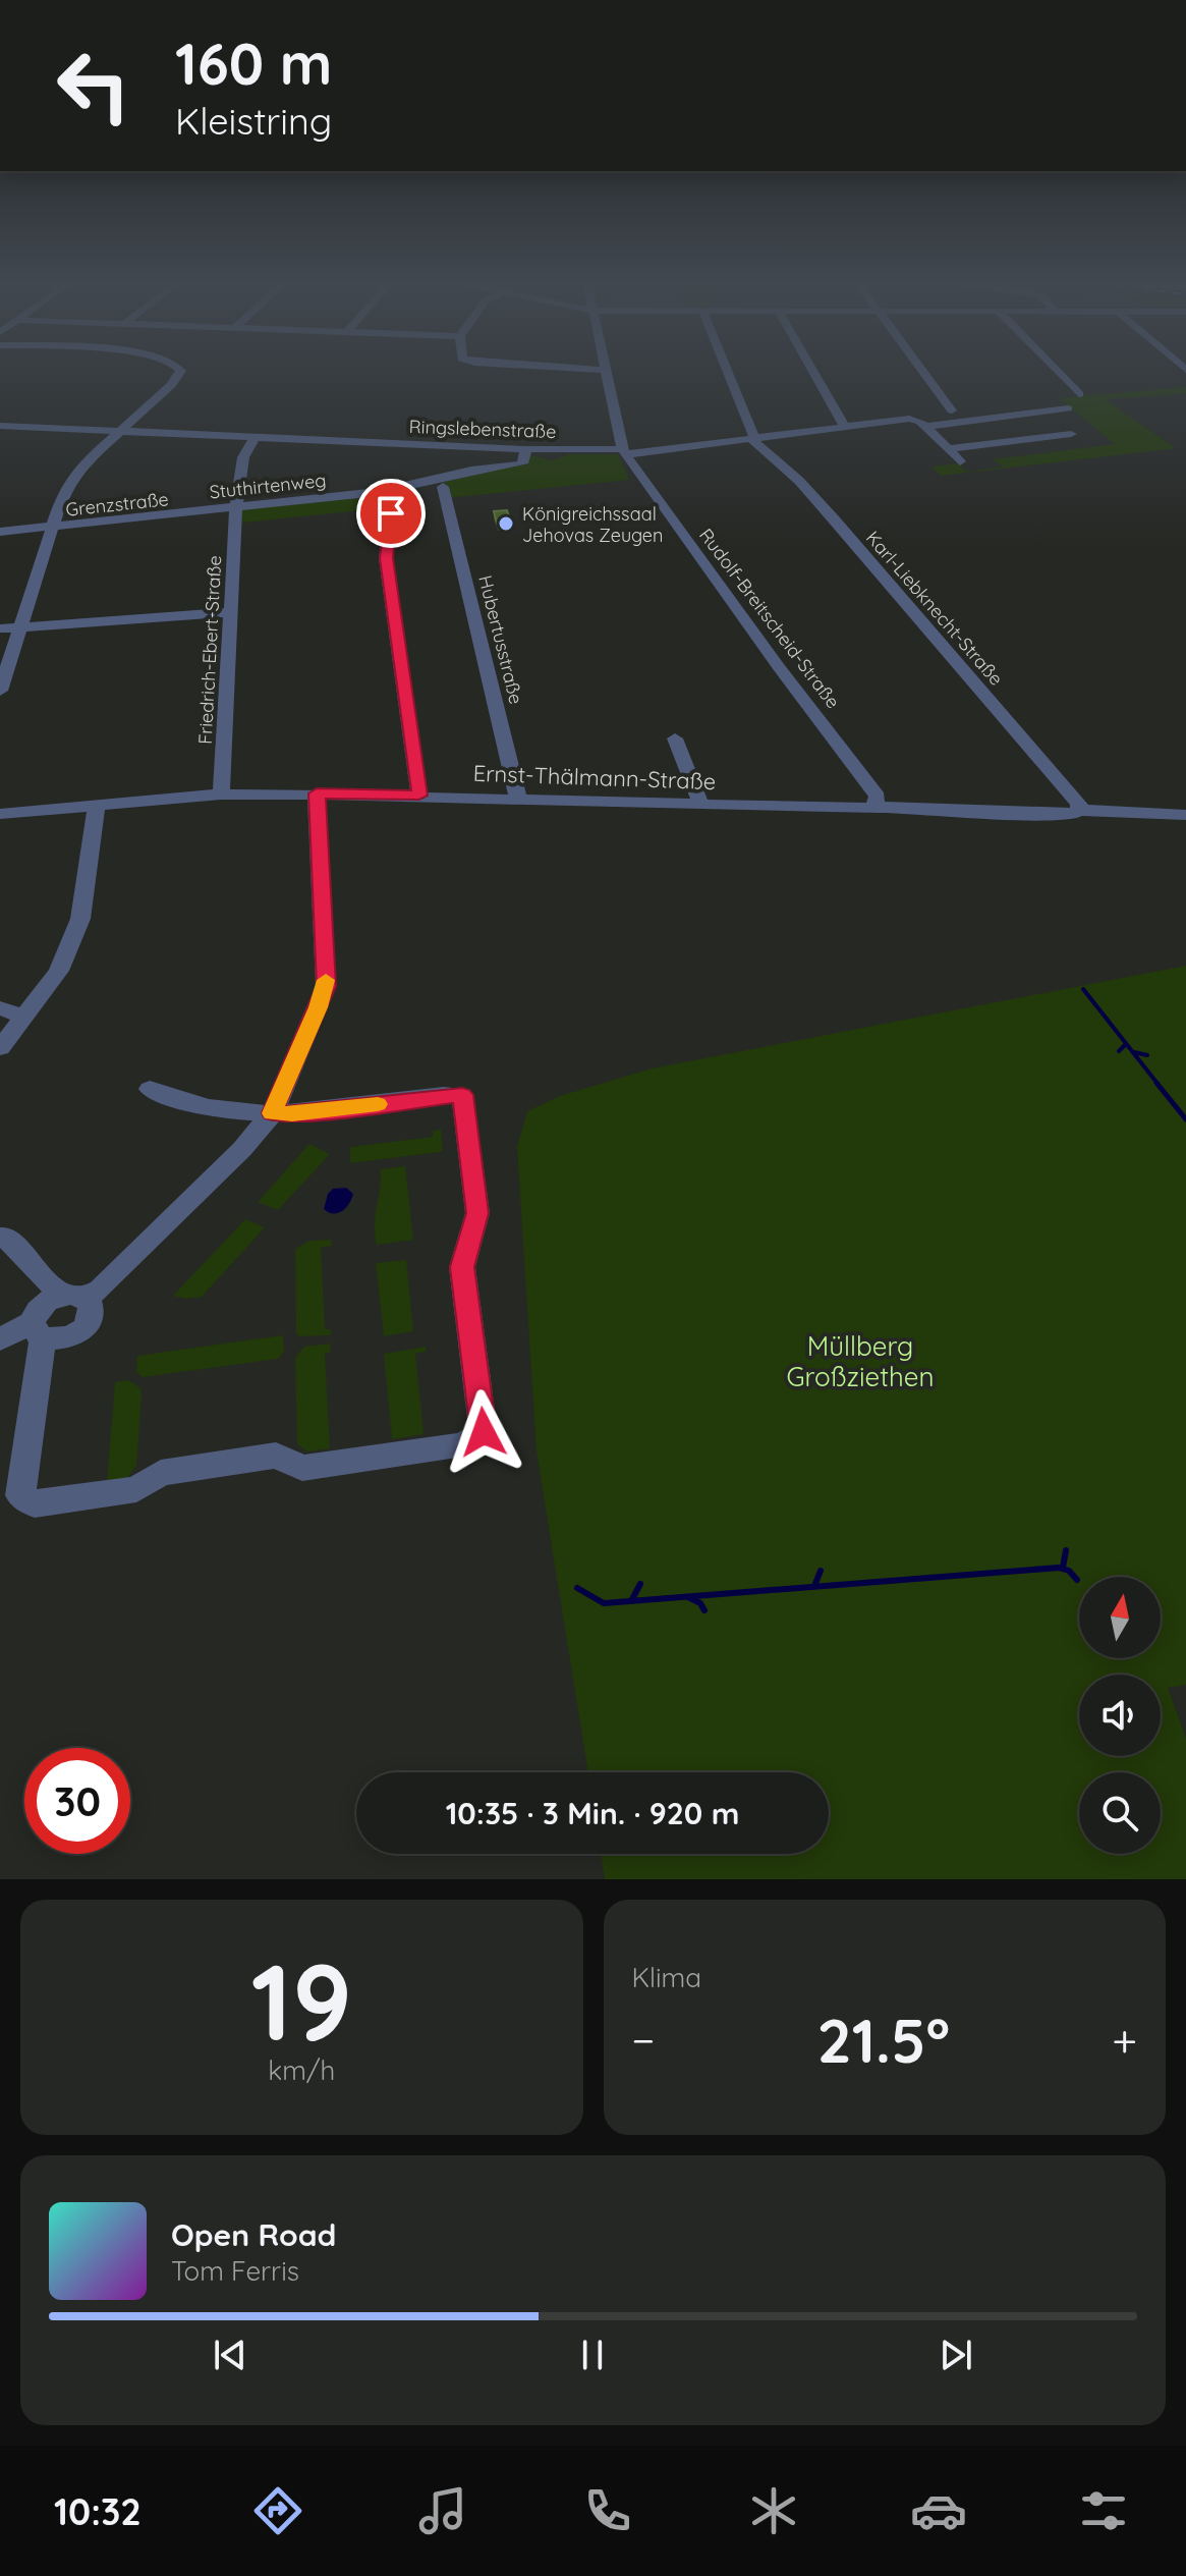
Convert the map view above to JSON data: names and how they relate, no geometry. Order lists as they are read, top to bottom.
{
  "streets": {
    "street": [
      "Ringslebenstraße",
      "Stuthirtenweg",
      "Grenzstraße",
      "Karl-Liebknecht-Straße",
      "Rudolf-Breitscheid-Straße",
      "Hubertusstraße",
      "Friedrich-Ebert-Straße",
      "Ernst-Thälmann-Straße"
    ]
  },
  "crossings": [
    ["Ringslebenstraße", "Stuthirtenweg"],
    ["Ringslebenstraße", "Rudolf-Breitscheid-Straße"],
    ["Ringslebenstraße", "Friedrich-Ebert-Straße"],
    ["Stuthirtenweg", "Grenzstraße"],
    ["Stuthirtenweg", "Friedrich-Ebert-Straße"],
    ["Grenzstraße", "Friedrich-Ebert-Straße"],
    ["Karl-Liebknecht-Straße", "Ernst-Thälmann-Straße"],
    ["Rudolf-Breitscheid-Straße", "Ernst-Thälmann-Straße"],
    ["Hubertusstraße", "Ernst-Thälmann-Straße"],
    ["Friedrich-Ebert-Straße", "Ernst-Thälmann-Straße"]
  ],
  "parks": ["Müllberg Großziethen"],
  "places": ["Königreichssaal Jehovas Zeugen"],
  "north": "top",
  "page": {
    "turn": ["160 m", "Kleistring"],
    "limit": "30",
    "trip": "10:35 · 3 Min. · 920 m",
    "tile": [
      ["19", "km/h"],
      "Klima"
    ],
    "heat": ["−", "21.5°", "+"],
    "song": ["Open Road", "Tom Ferris"],
    "tabs": "10:32"
  }
}
